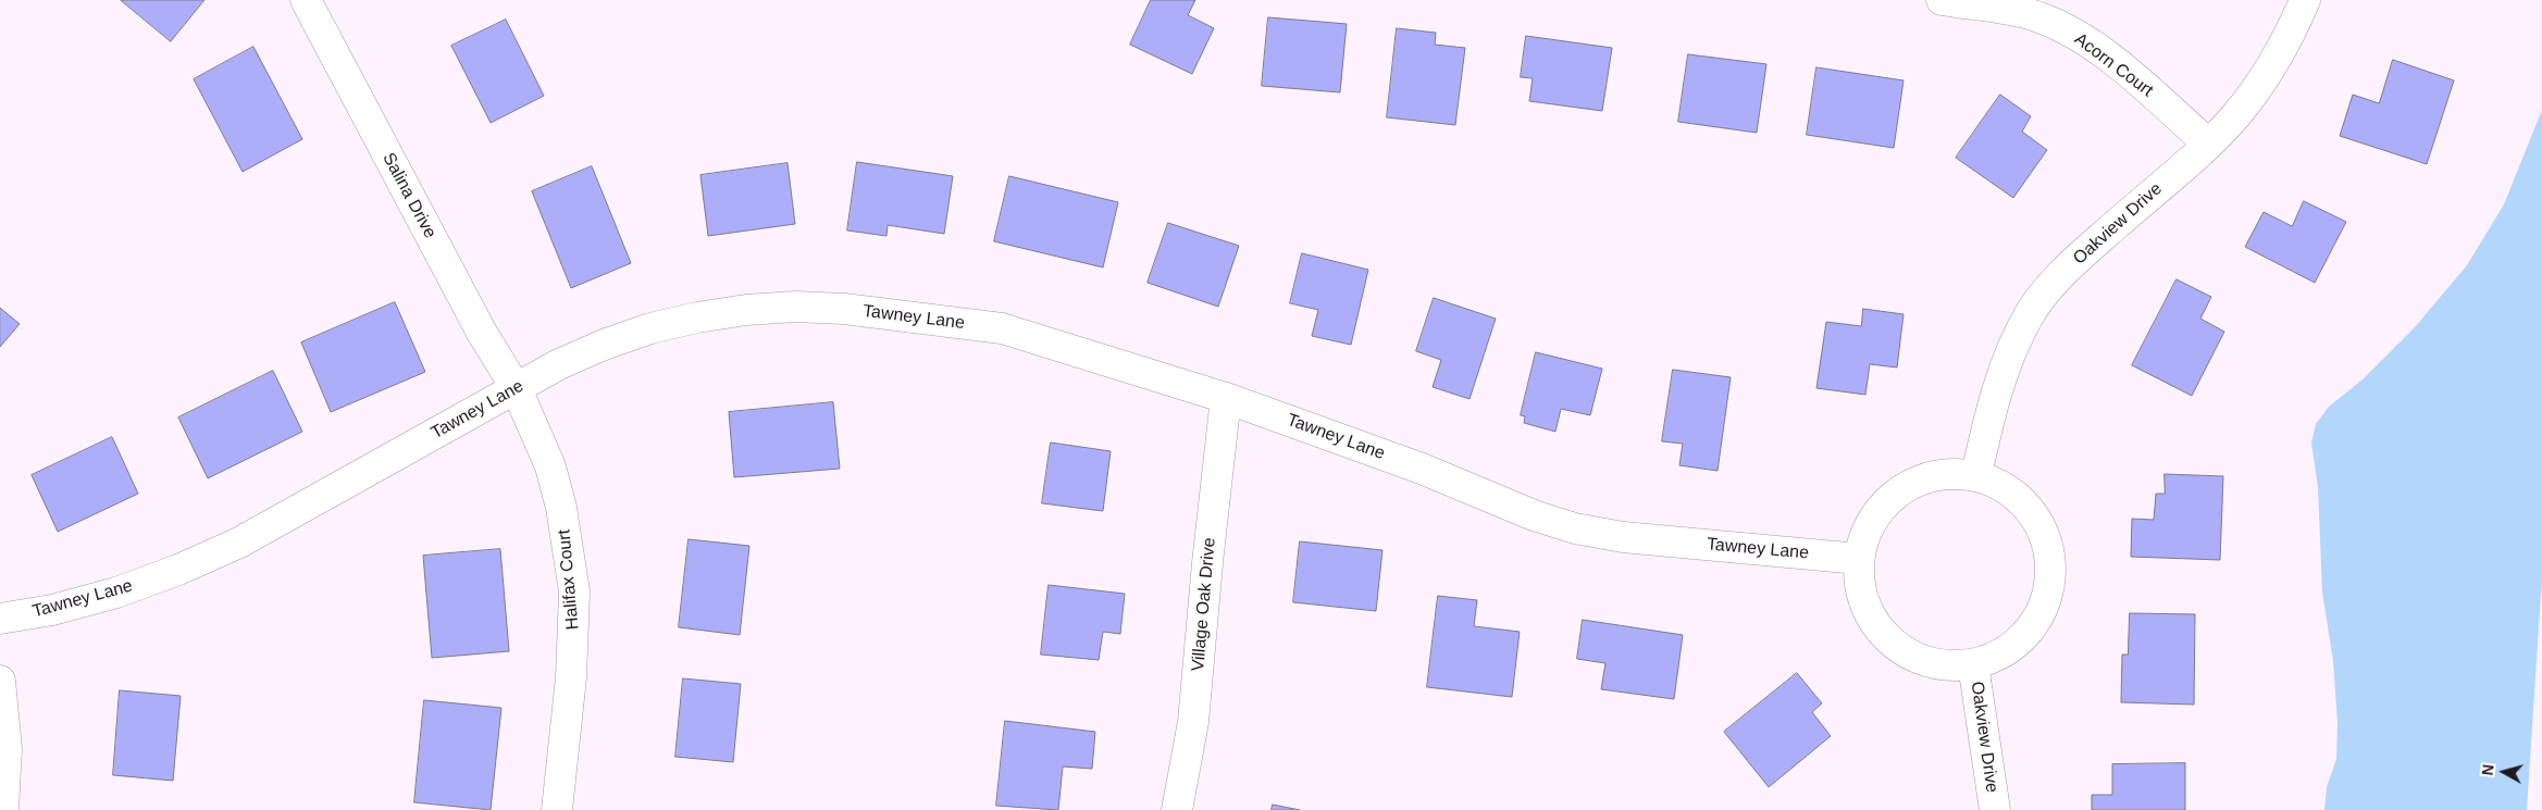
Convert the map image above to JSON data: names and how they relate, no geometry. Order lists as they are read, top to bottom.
{
  "streets": {
    "street": [
      "Acorn Court",
      "Salina Drive",
      "Oakview Drive",
      "Tawney Lane",
      "Halifax Court",
      "Village Oak Drive"
    ]
  },
  "crossings": [
    ["Acorn Court", "Oakview Drive"],
    ["Salina Drive", "Tawney Lane"],
    ["Salina Drive", "Halifax Court"],
    ["Oakview Drive", "Tawney Lane"],
    ["Tawney Lane", "Halifax Court"],
    ["Tawney Lane", "Village Oak Drive"]
  ],
  "north": "left"
}
